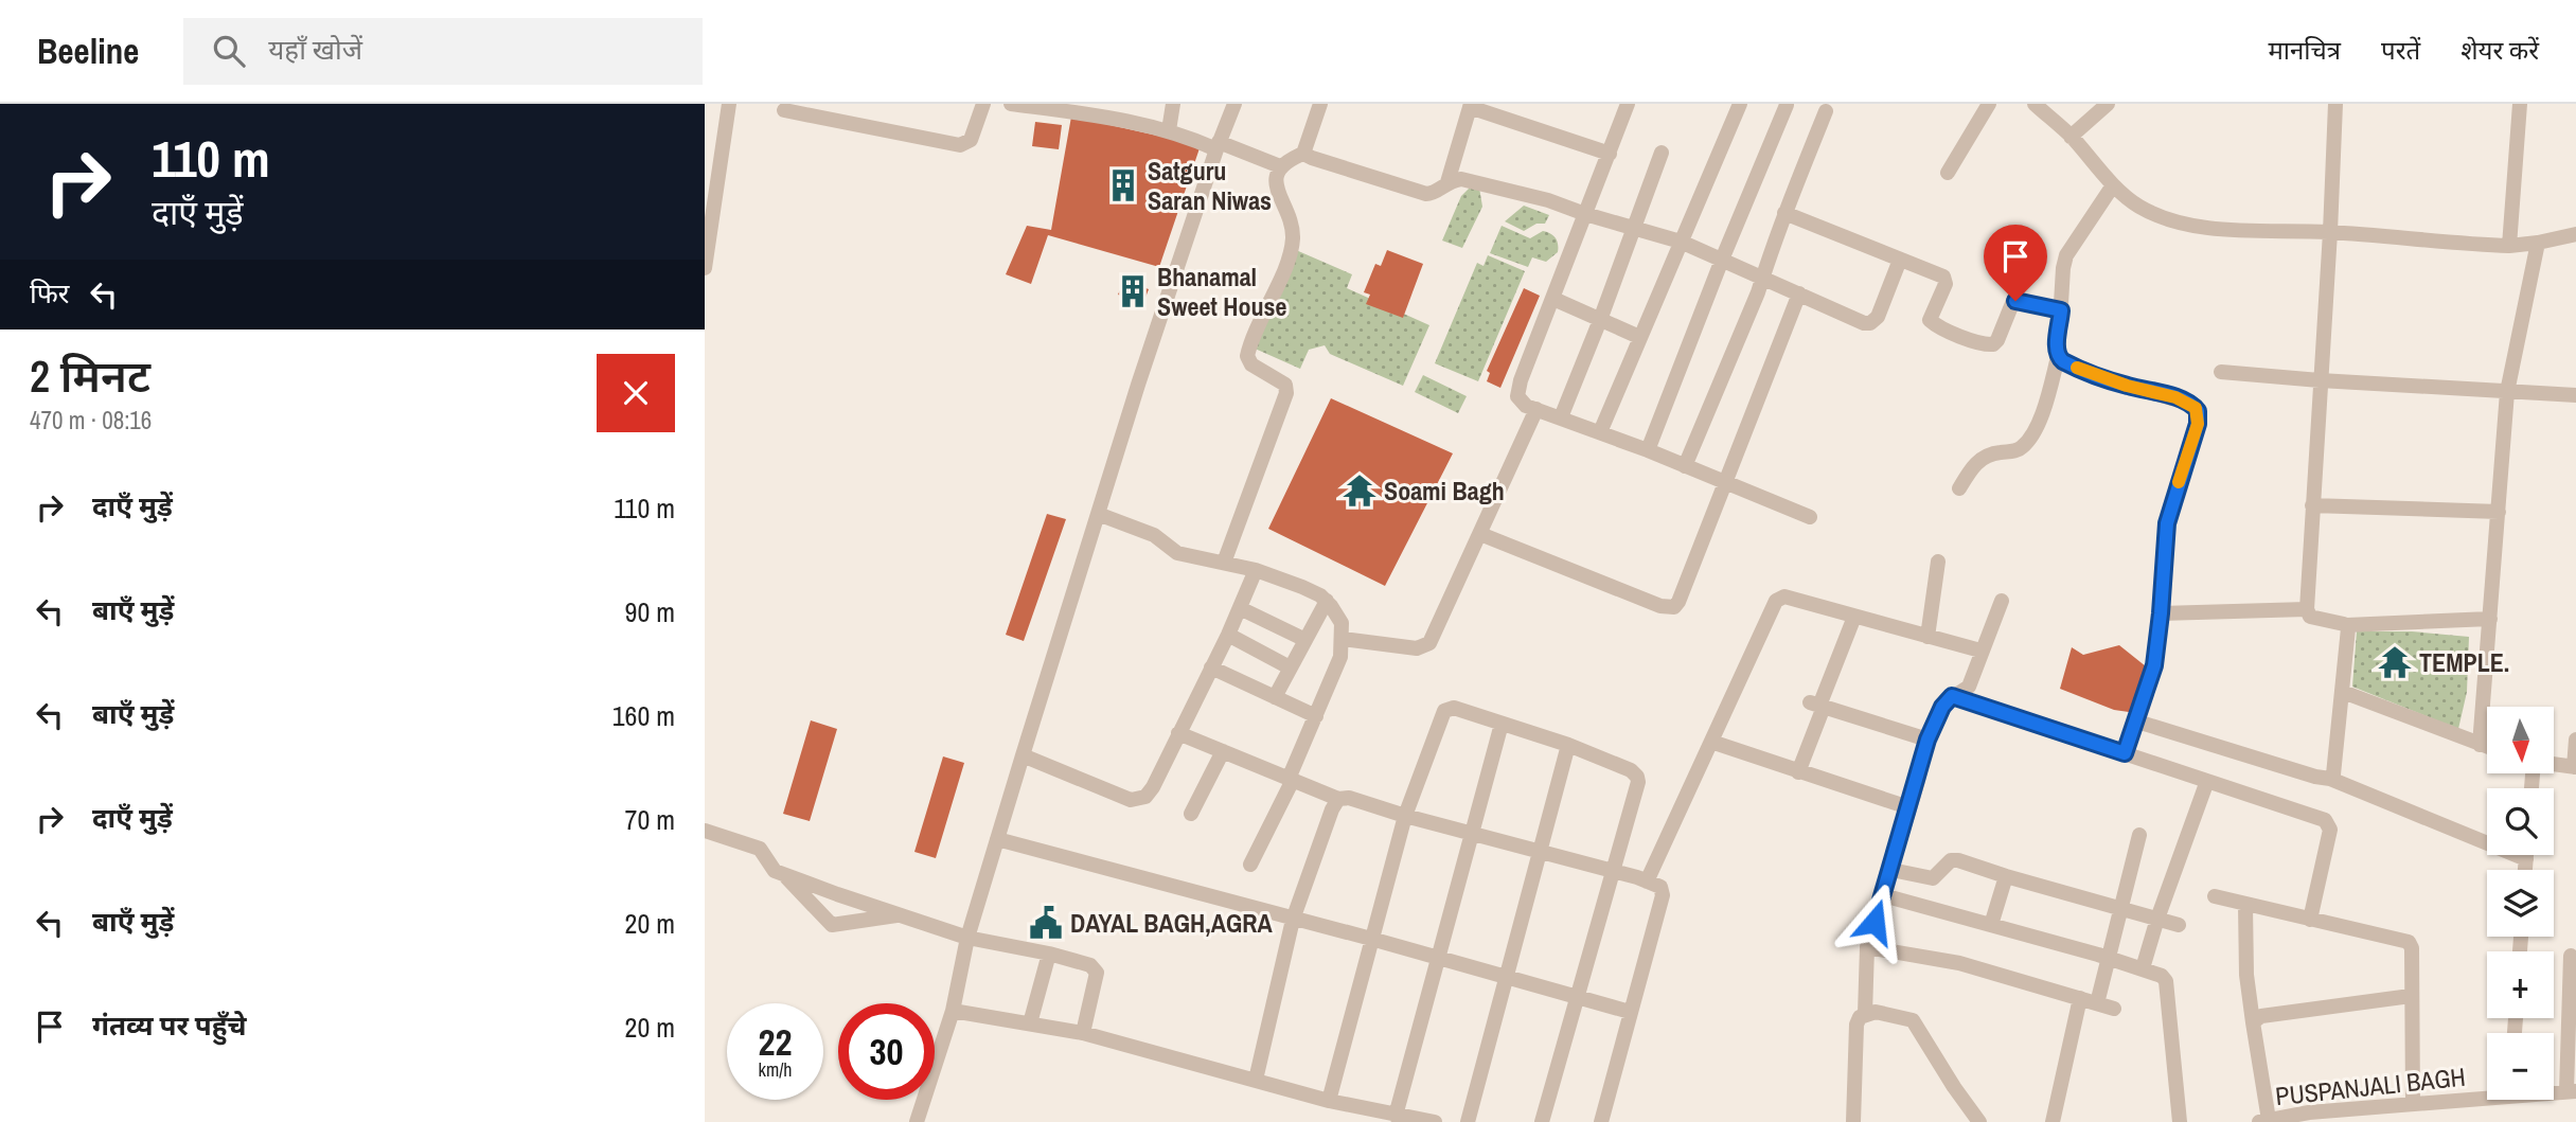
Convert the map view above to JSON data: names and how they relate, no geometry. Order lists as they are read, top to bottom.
{
  "streets": {
    "street": ["PUSPANJALI BAGH"]
  },
  "places": {
    "building": ["Satguru Saran Niwas", "Bhanamal Sweet House"],
    "temple": ["Soami Bagh", "TEMPLE."],
    "public building": ["DAYAL BAGH,AGRA"]
  },
  "north": "bottom",
  "page": {
    "header": "Beeline",
    "search": "यहाँ खोजें",
    "nav": ["मानचित्र", "परतें", "शेयर करें"],
    "turn": ["110 m", "दाएँ मुड़ें"],
    "then": "फिर",
    "heading": ["2 मिनट", "470 m · 08:16"],
    "list": [
      {
        "name": "दाएँ मुड़ें",
        "value": "110 m"
      },
      {
        "name": "बाएँ मुड़ें",
        "value": "90 m"
      },
      {
        "name": "बाएँ मुड़ें",
        "value": "160 m"
      },
      {
        "name": "दाएँ मुड़ें",
        "value": "70 m"
      },
      {
        "name": "बाएँ मुड़ें",
        "value": "20 m"
      },
      {
        "name": "गंतव्य पर पहुँचे",
        "value": "20 m"
      }
    ],
    "map_buttons": ["+", "−"],
    "speed": "22 km/h",
    "limit": "30"
  }
}
